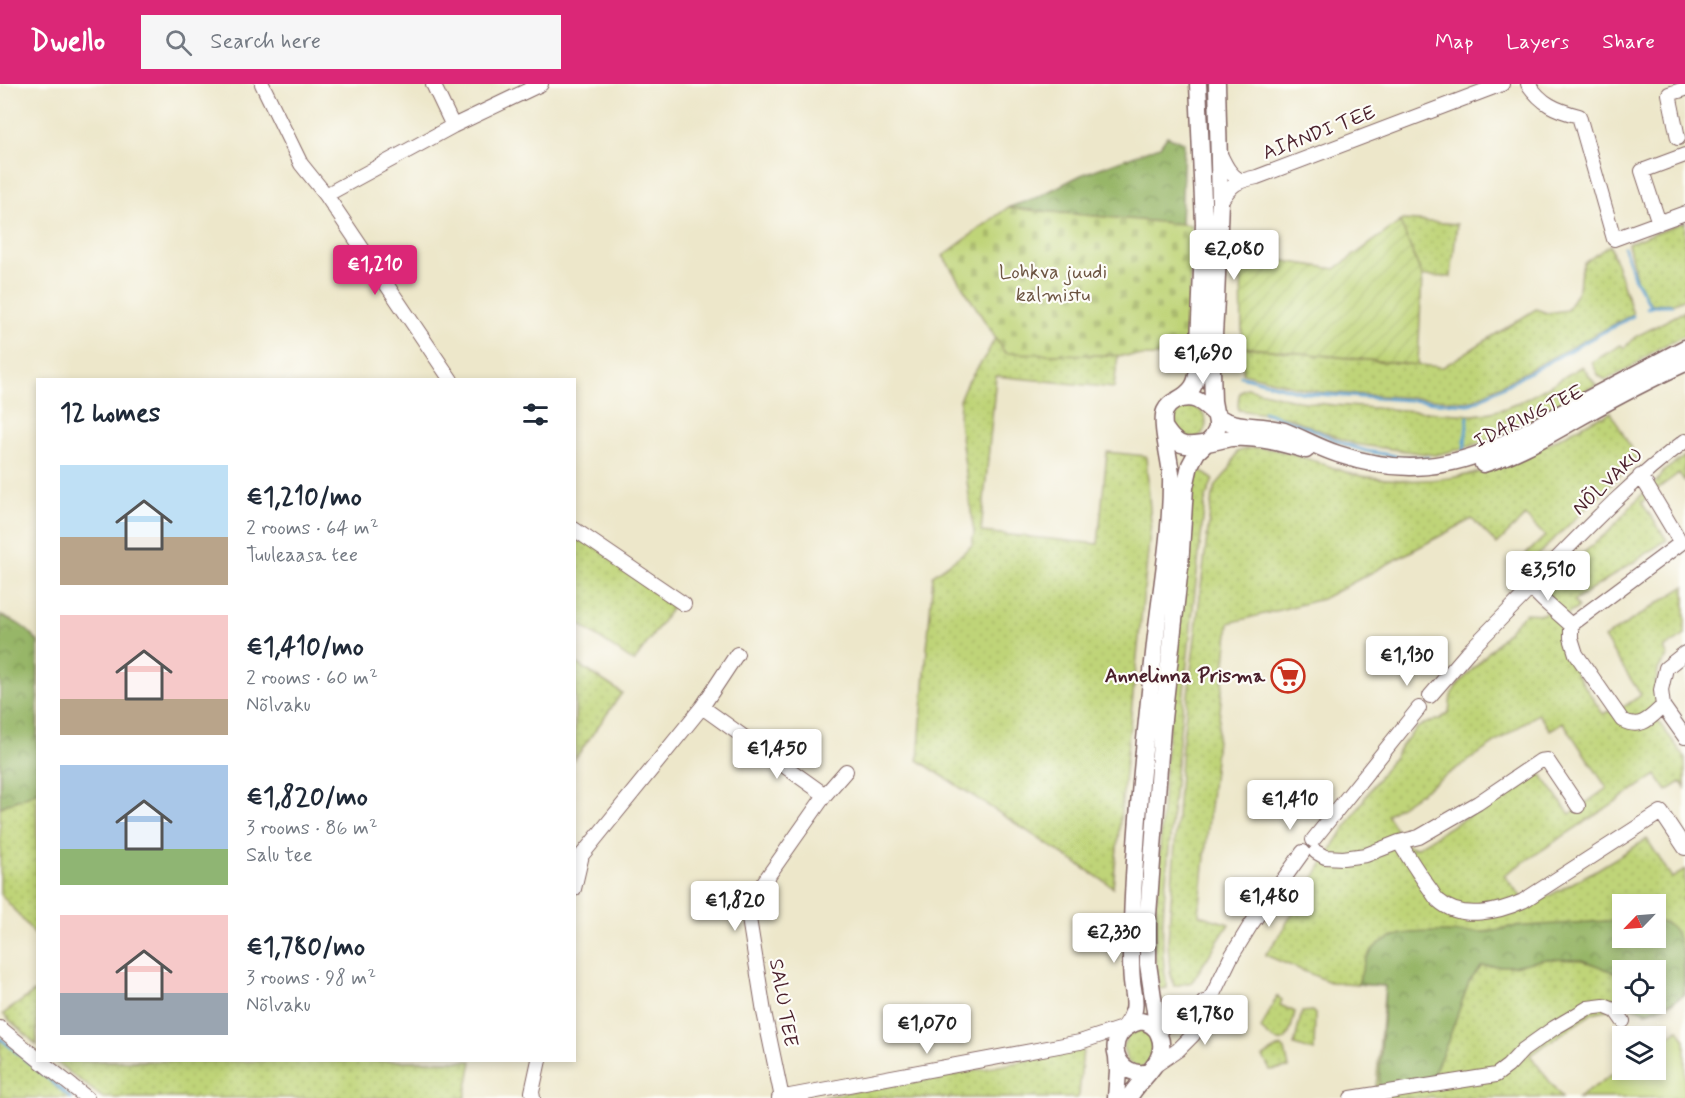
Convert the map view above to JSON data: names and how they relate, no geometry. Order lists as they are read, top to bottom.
{
  "streets": {
    "main road": ["IDARINGTEE"],
    "street": ["AIANDI TEE", "NÕLVAKU", "SALU TEE"]
  },
  "parks": ["Lohkva juudi kalmistu"],
  "places": {
    "supermarket": ["Annelinna Prisma"]
  },
  "north": "bottom left",
  "page": {
    "header": "Dwello",
    "search": "Search here",
    "nav": ["Map", "Layers", "Share"],
    "price": [
      "€2,080",
      "€1,210",
      "€1,690",
      "€3,510",
      "€1,130",
      "€1,450",
      "€1,410",
      "€1,480",
      "€1,820",
      "€2,330",
      "€1,780",
      "€1,070"
    ],
    "heading": "12 homes",
    "list": [
      {
        "name": "€1,210/mo",
        "note": "2 rooms · 64 m² · Tuuleaasa tee"
      },
      {
        "name": "€1,410/mo",
        "note": "2 rooms · 60 m² · Nõlvaku"
      },
      {
        "name": "€1,820/mo",
        "note": "3 rooms · 86 m² · Salu tee"
      },
      {
        "name": "€1,780/mo",
        "note": "3 rooms · 98 m² · Nõlvaku"
      }
    ]
  }
}
